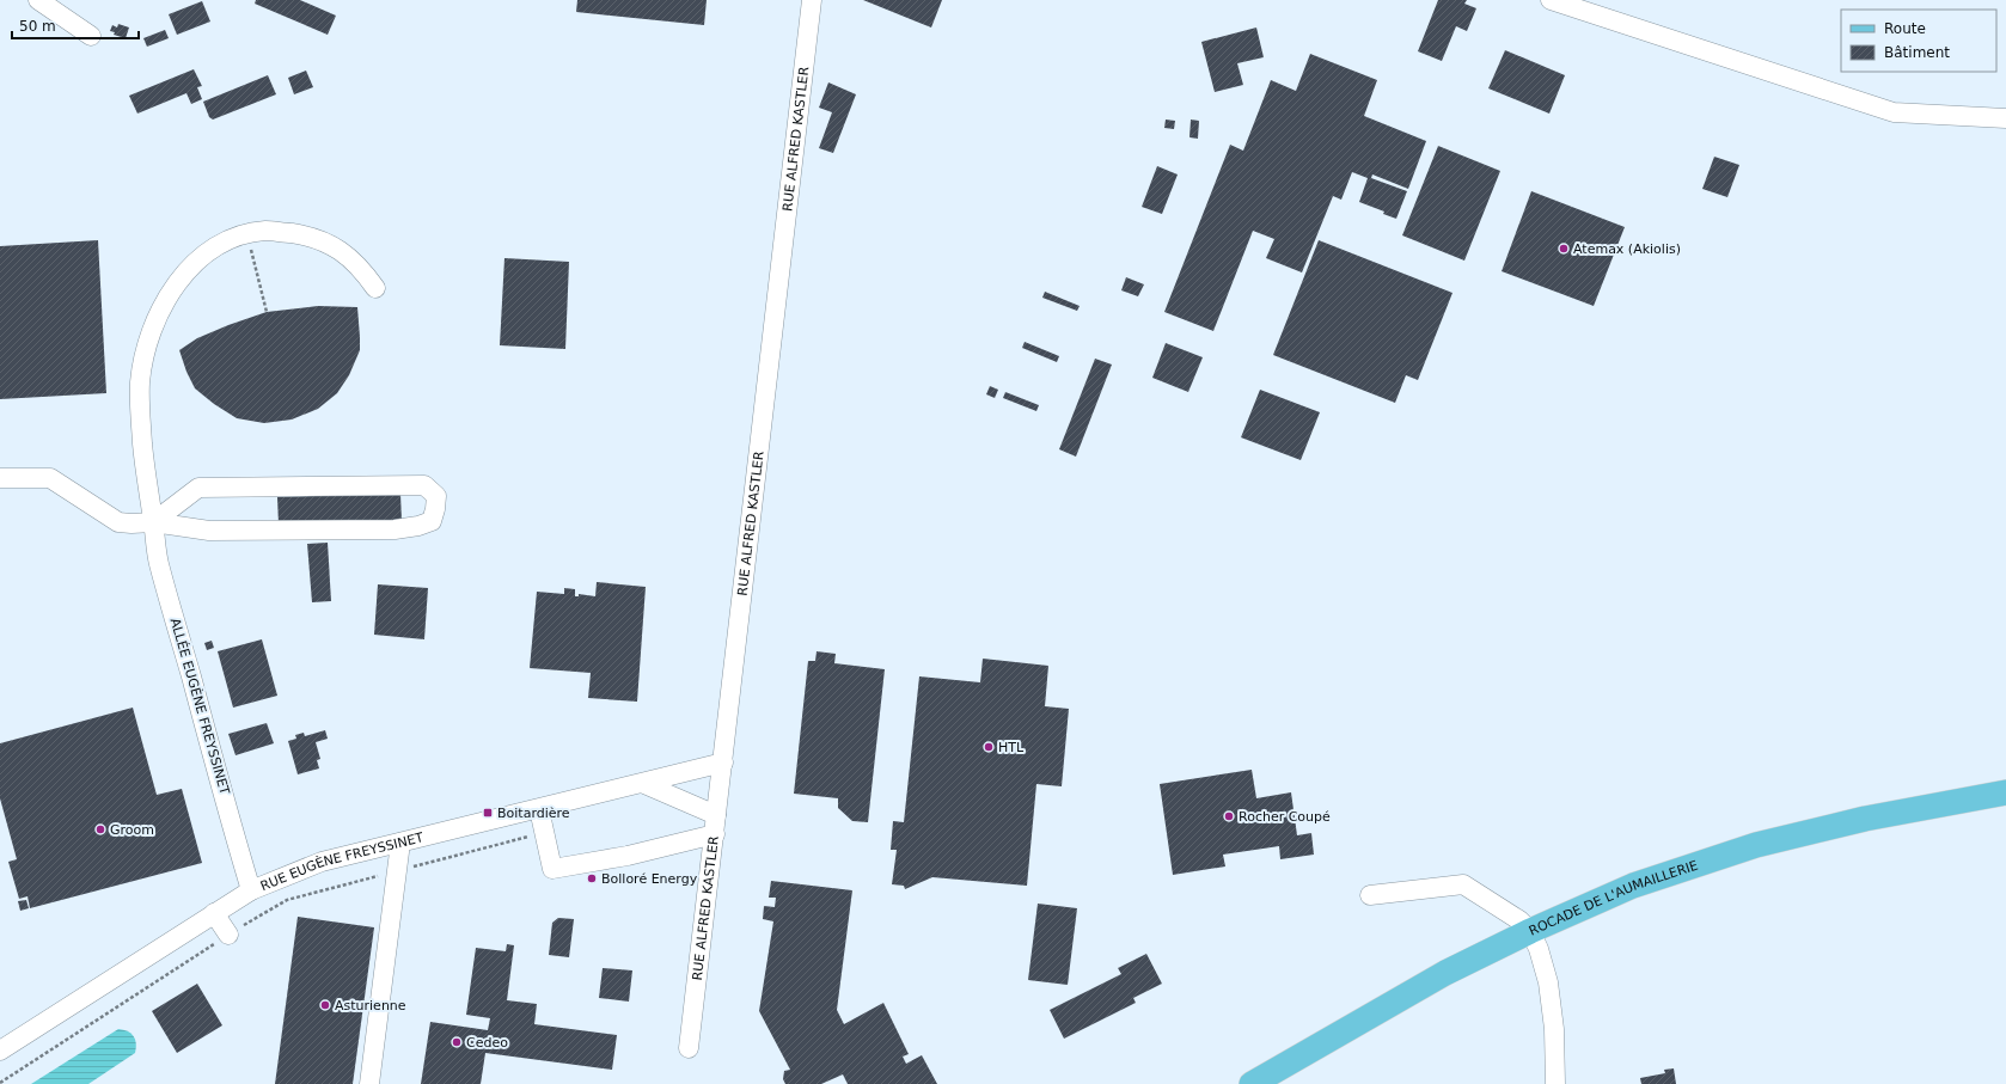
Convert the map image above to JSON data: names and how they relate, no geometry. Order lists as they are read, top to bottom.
{
  "streets": {
    "main road": ["ROCADE DE L'AUMAILLERIE"],
    "street": ["RUE ALFRED KASTLER", "ALLÉE EUGÈNE FREYSSINET", "RUE EUGÈNE FREYSSINET"]
  },
  "crossings": [
    ["RUE ALFRED KASTLER", "RUE EUGÈNE FREYSSINET"],
    ["ALLÉE EUGÈNE FREYSSINET", "RUE EUGÈNE FREYSSINET"]
  ],
  "places": {
    "other": [
      "Atemax (Akiolis)",
      "HTL",
      "Rocher Coupé",
      "Groom",
      "Bolloré Energy",
      "Asturienne",
      "Cedeo"
    ],
    "transit": ["Boitardière"]
  },
  "legend": ["Route", "Bâtiment"],
  "scale_bar": "50 m"
}
